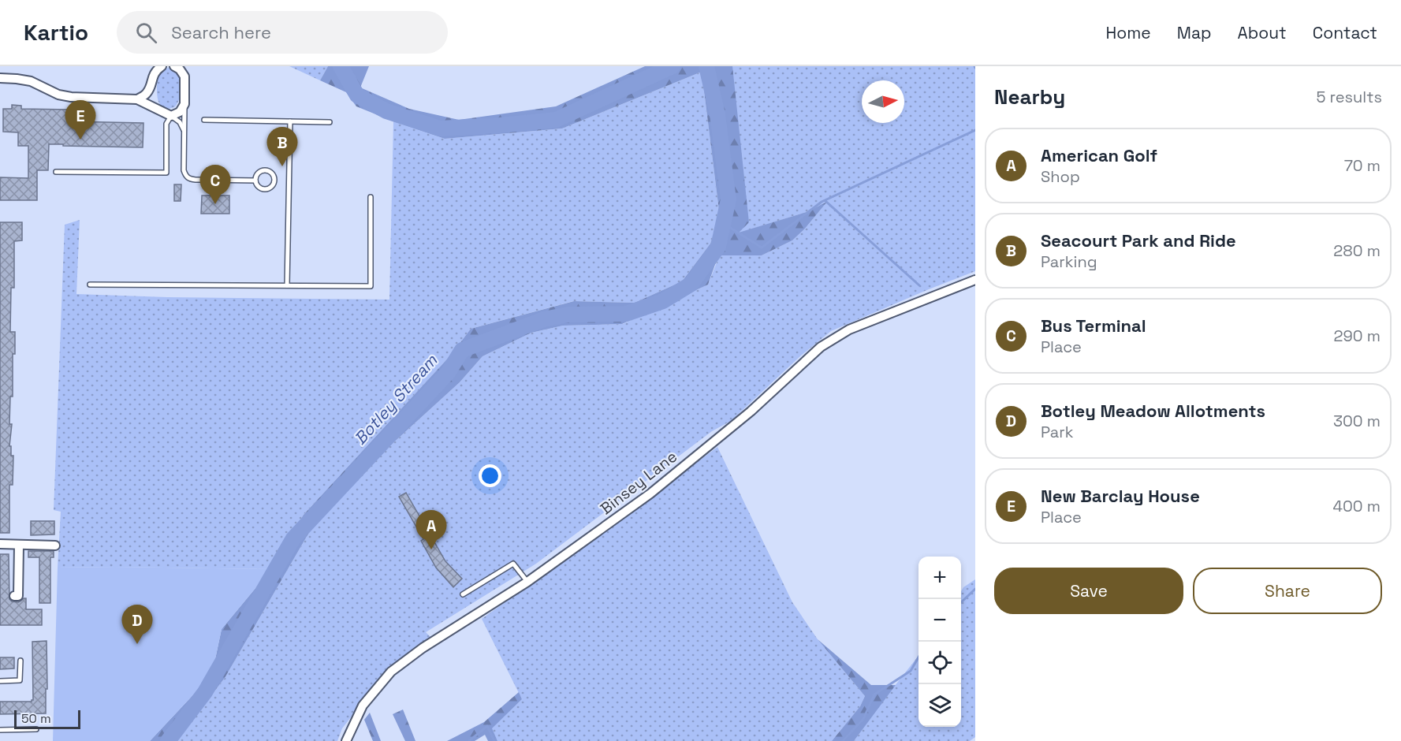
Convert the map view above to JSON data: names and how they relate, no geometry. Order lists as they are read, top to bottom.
{
  "streets": {
    "street": ["Binsey Lane"]
  },
  "water": ["Botley Stream"],
  "scale_bar": "50 m",
  "north": "right",
  "page": {
    "header": "Kartio",
    "search": "Search here",
    "nav": [
      "Home",
      "Map",
      "About",
      "Contact"
    ],
    "heading": ["Nearby", "5 results"],
    "pins": [
      "E",
      "B",
      "C",
      "A",
      "D"
    ],
    "list": [
      {
        "mark": "A",
        "name": "American Golf",
        "note": "Shop",
        "value": "70 m"
      },
      {
        "mark": "B",
        "name": "Seacourt Park and Ride",
        "note": "Parking",
        "value": "280 m"
      },
      {
        "mark": "C",
        "name": "Bus Terminal",
        "note": "Place",
        "value": "290 m"
      },
      {
        "mark": "D",
        "name": "Botley Meadow Allotments",
        "note": "Park",
        "value": "300 m"
      },
      {
        "mark": "E",
        "name": "New Barclay House",
        "note": "Place",
        "value": "400 m"
      }
    ],
    "buttons": ["Save", "Share"],
    "map_buttons": ["+", "−"],
    "scale": "50 m"
  }
}
